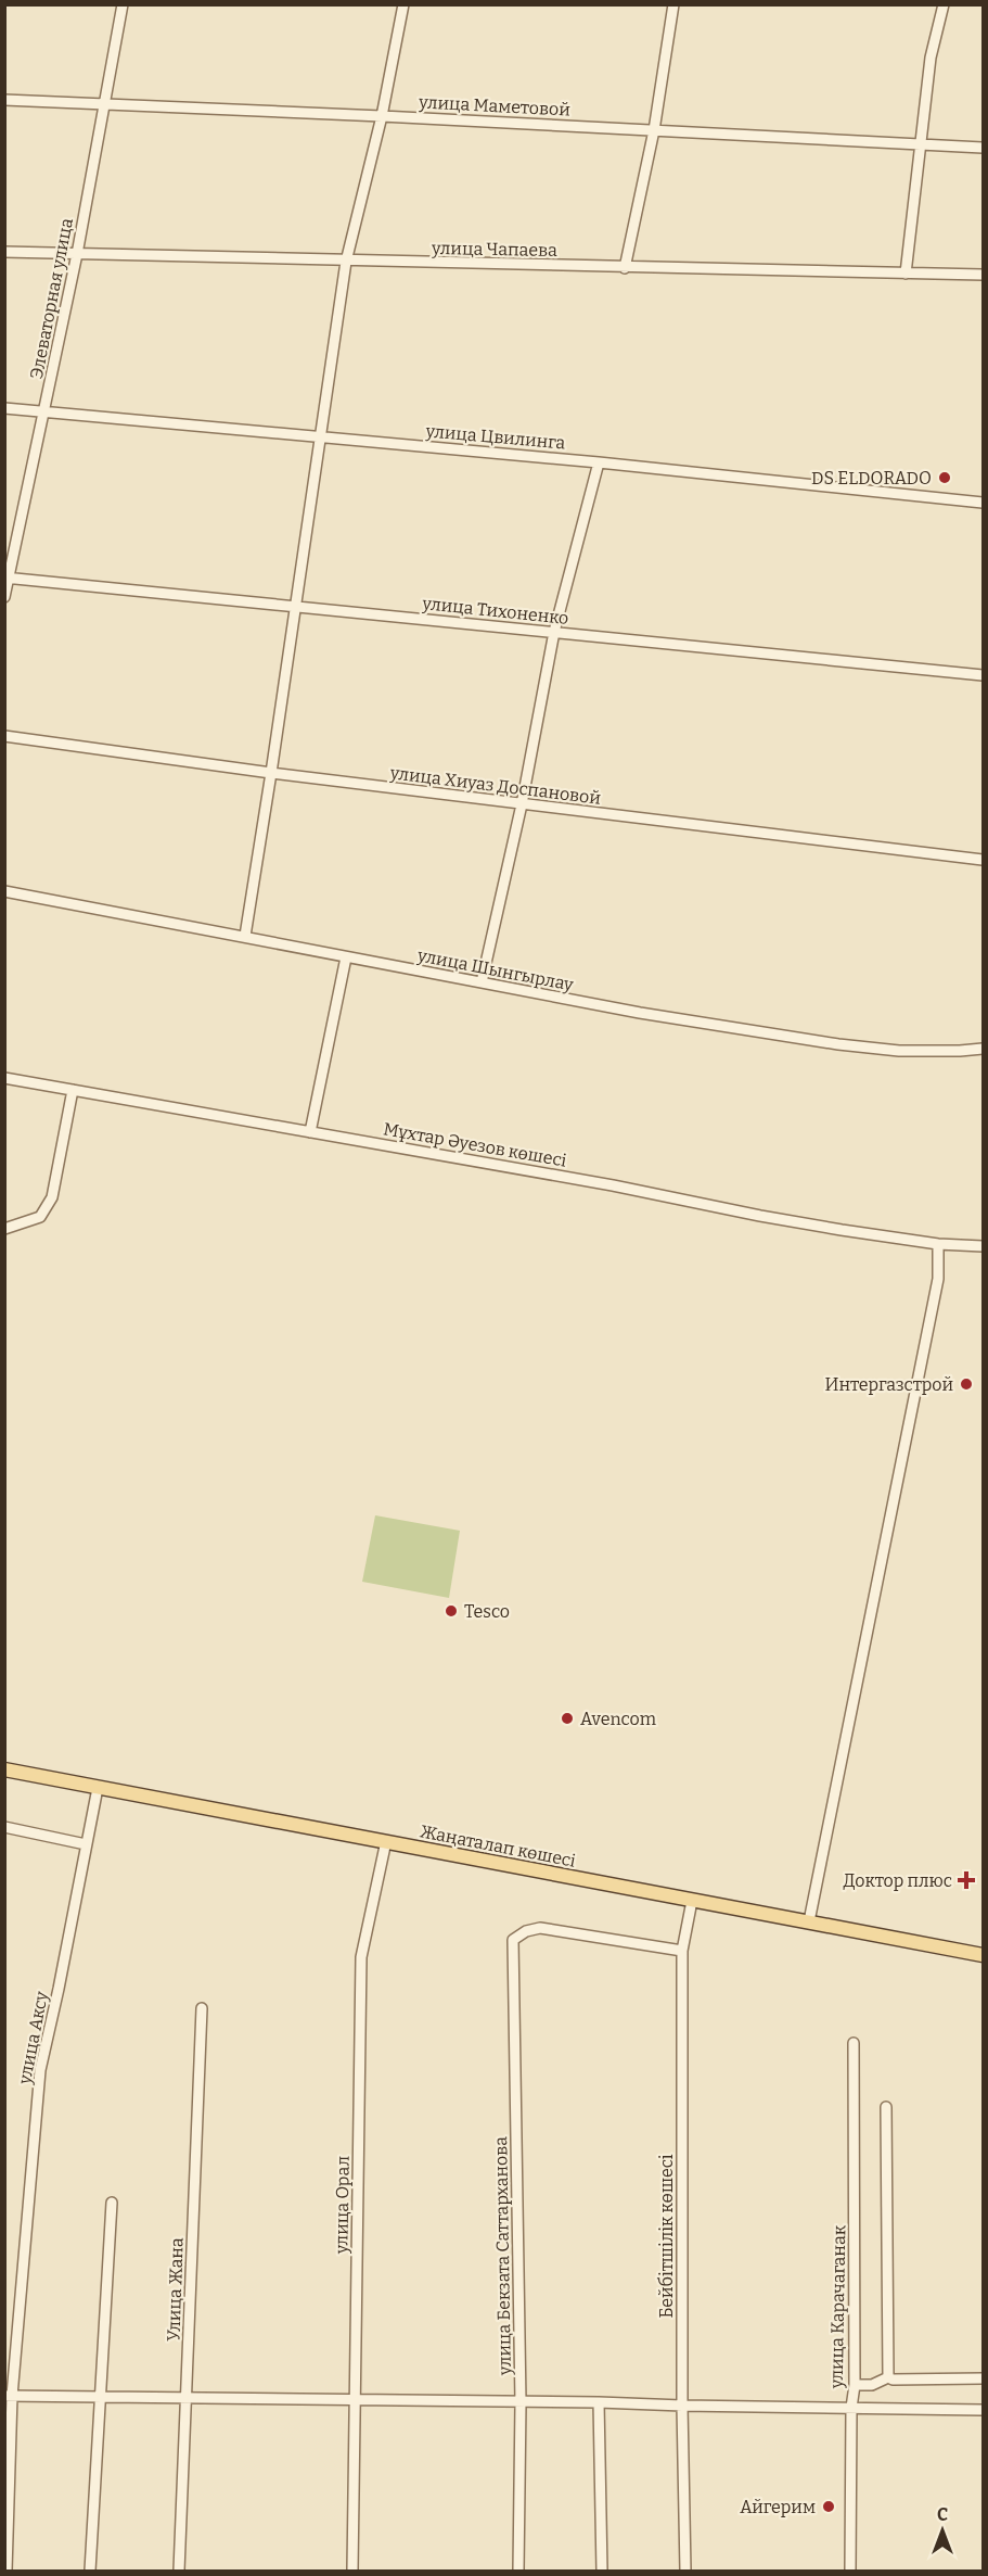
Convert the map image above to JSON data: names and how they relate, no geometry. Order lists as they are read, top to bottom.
{
  "streets": {
    "main road": ["Жаңаталап көшесі"],
    "street": [
      "улица Маметовой",
      "улица Чапаева",
      "Элеваторная улица",
      "улица Цвилинга",
      "улица Тихоненко",
      "улица Хиуаз Доспановой",
      "улица Шынгырлау",
      "Мұхтар Әуезов көшесі",
      "улица Аксу",
      "улица Орал",
      "Бейбітшілік көшесі",
      "улица Бекзата Саттарханова",
      "Улица Жана",
      "улица Карачаганак"
    ]
  },
  "crossings": [
    ["улица Маметовой", "Элеваторная улица"],
    ["улица Чапаева", "Элеваторная улица"],
    ["Элеваторная улица", "улица Цвилинга"],
    ["Элеваторная улица", "улица Тихоненко"],
    ["Жаңаталап көшесі", "улица Аксу"],
    ["Жаңаталап көшесі", "улица Орал"],
    ["Жаңаталап көшесі", "Бейбітшілік көшесі"],
    ["Бейбітшілік көшесі", "улица Бекзата Саттарханова"]
  ],
  "places": {
    "other": [
      "DS ELDORADO",
      "Интергазстрой",
      "Tesco",
      "Avencom",
      "Айгерим"
    ],
    "health": ["Доктор плюс"]
  },
  "north": "top"
}
